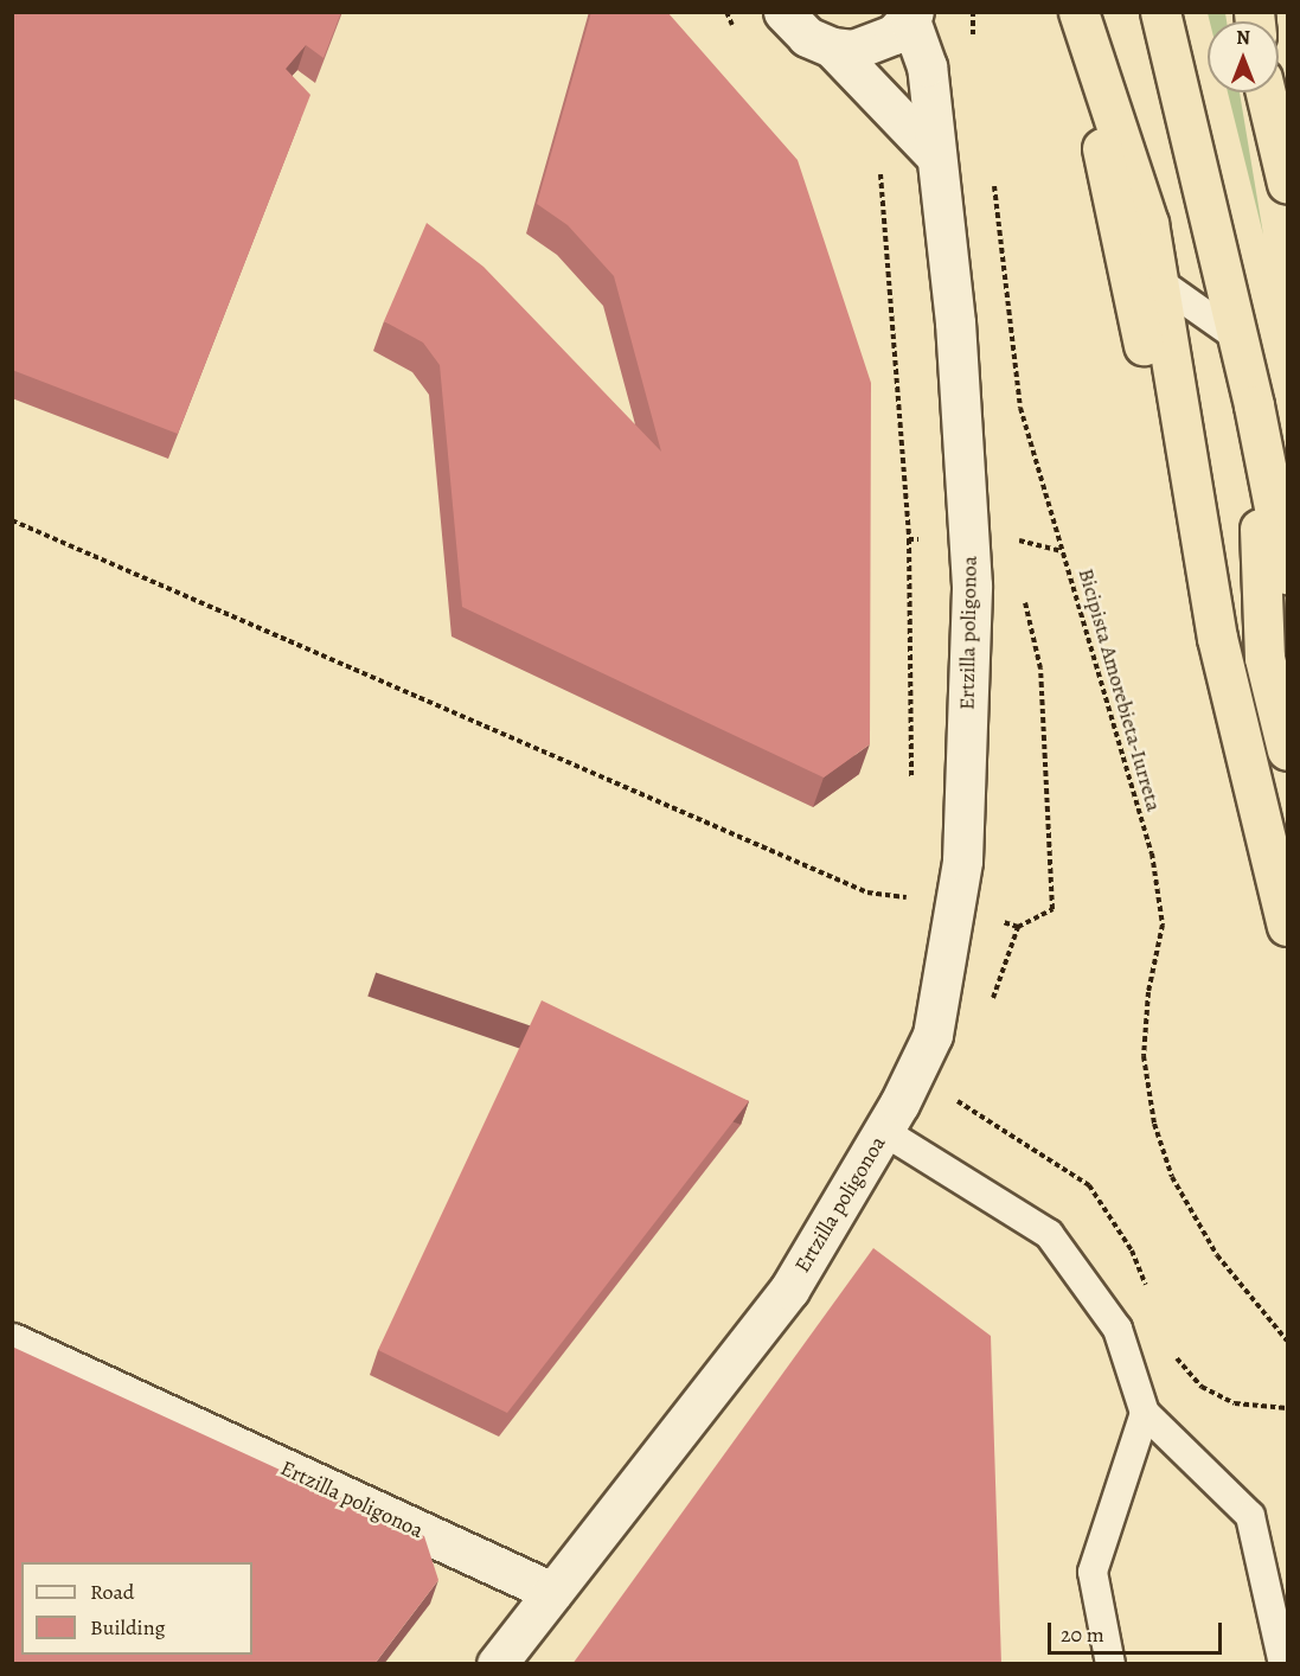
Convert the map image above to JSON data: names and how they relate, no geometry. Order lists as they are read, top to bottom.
{
  "streets": {
    "street": ["Ertzilla poligonoa"],
    "path": ["Bicipista Amorebieta-Iurreta"]
  },
  "legend": ["Road", "Building"],
  "scale_bar": "20 m",
  "north": "top"
}
